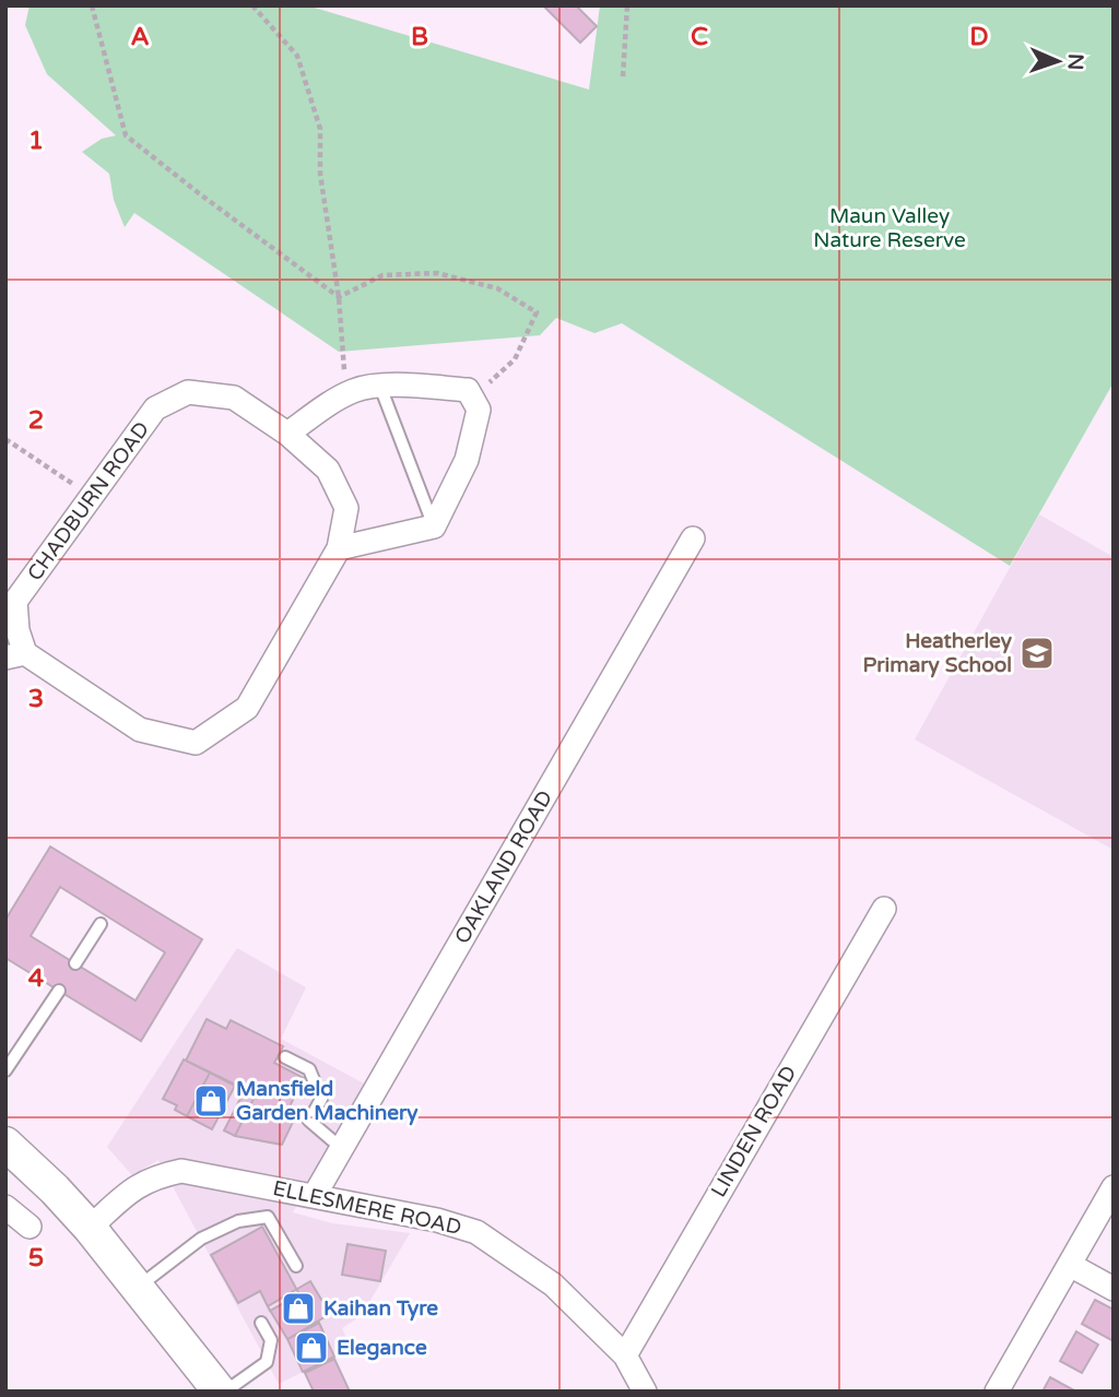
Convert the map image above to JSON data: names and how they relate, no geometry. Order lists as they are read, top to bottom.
{
  "streets": {
    "street": [
      "CHADBURN ROAD",
      "OAKLAND ROAD",
      "LINDEN ROAD",
      "ELLESMERE ROAD"
    ]
  },
  "crossings": [
    ["OAKLAND ROAD", "ELLESMERE ROAD"],
    ["LINDEN ROAD", "ELLESMERE ROAD"]
  ],
  "parks": ["Maun Valley Nature Reserve"],
  "places": {
    "school or university": ["Heatherley Primary School"],
    "shop": ["Mansfield Garden Machinery", "Kaihan Tyre", "Elegance"]
  },
  "north": "right",
  "grid": {
    "columns": [
      "A",
      "B",
      "C",
      "D"
    ],
    "rows": [
      "1",
      "2",
      "3",
      "4",
      "5"
    ]
  }
}
